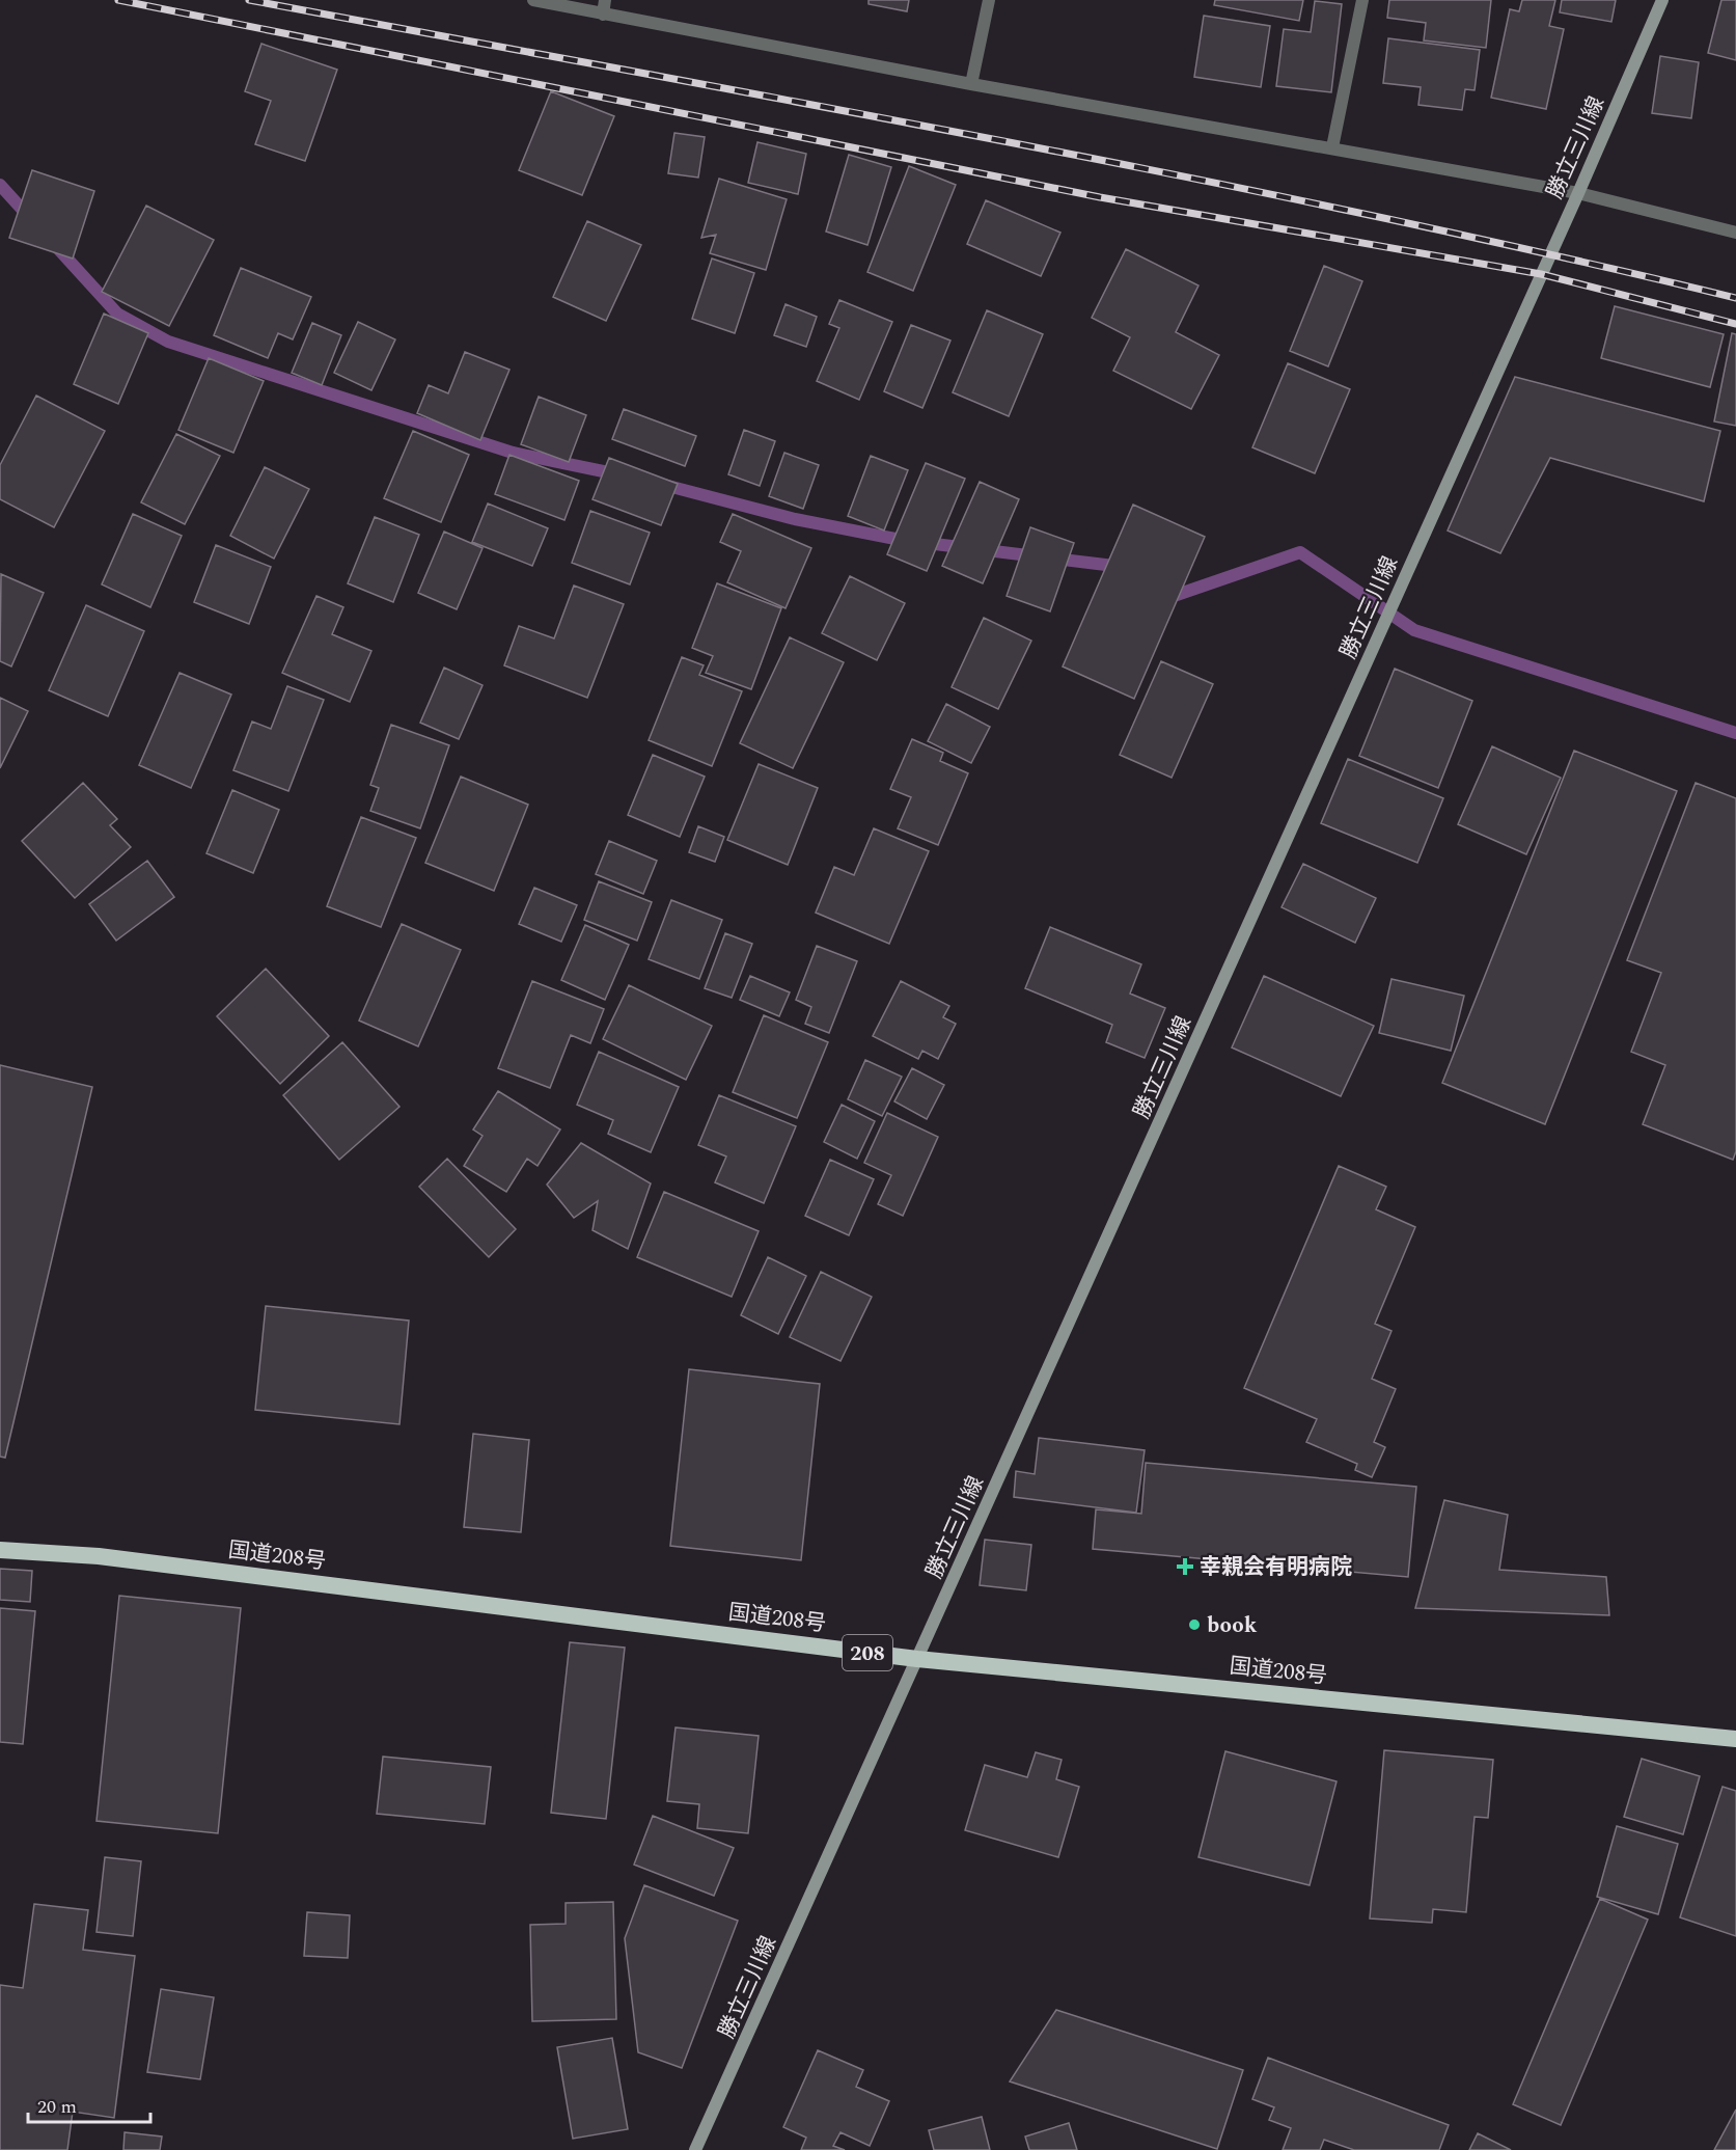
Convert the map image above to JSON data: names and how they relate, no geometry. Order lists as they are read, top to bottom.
{
  "streets": {
    "highway": ["国道208号", "208"],
    "main road": ["勝立三川線"]
  },
  "crossings": [
    ["勝立三川線", "国道208号"]
  ],
  "places": {
    "health": ["幸親会有明病院"],
    "other": ["book"]
  },
  "scale_bar": "20 m"
}
